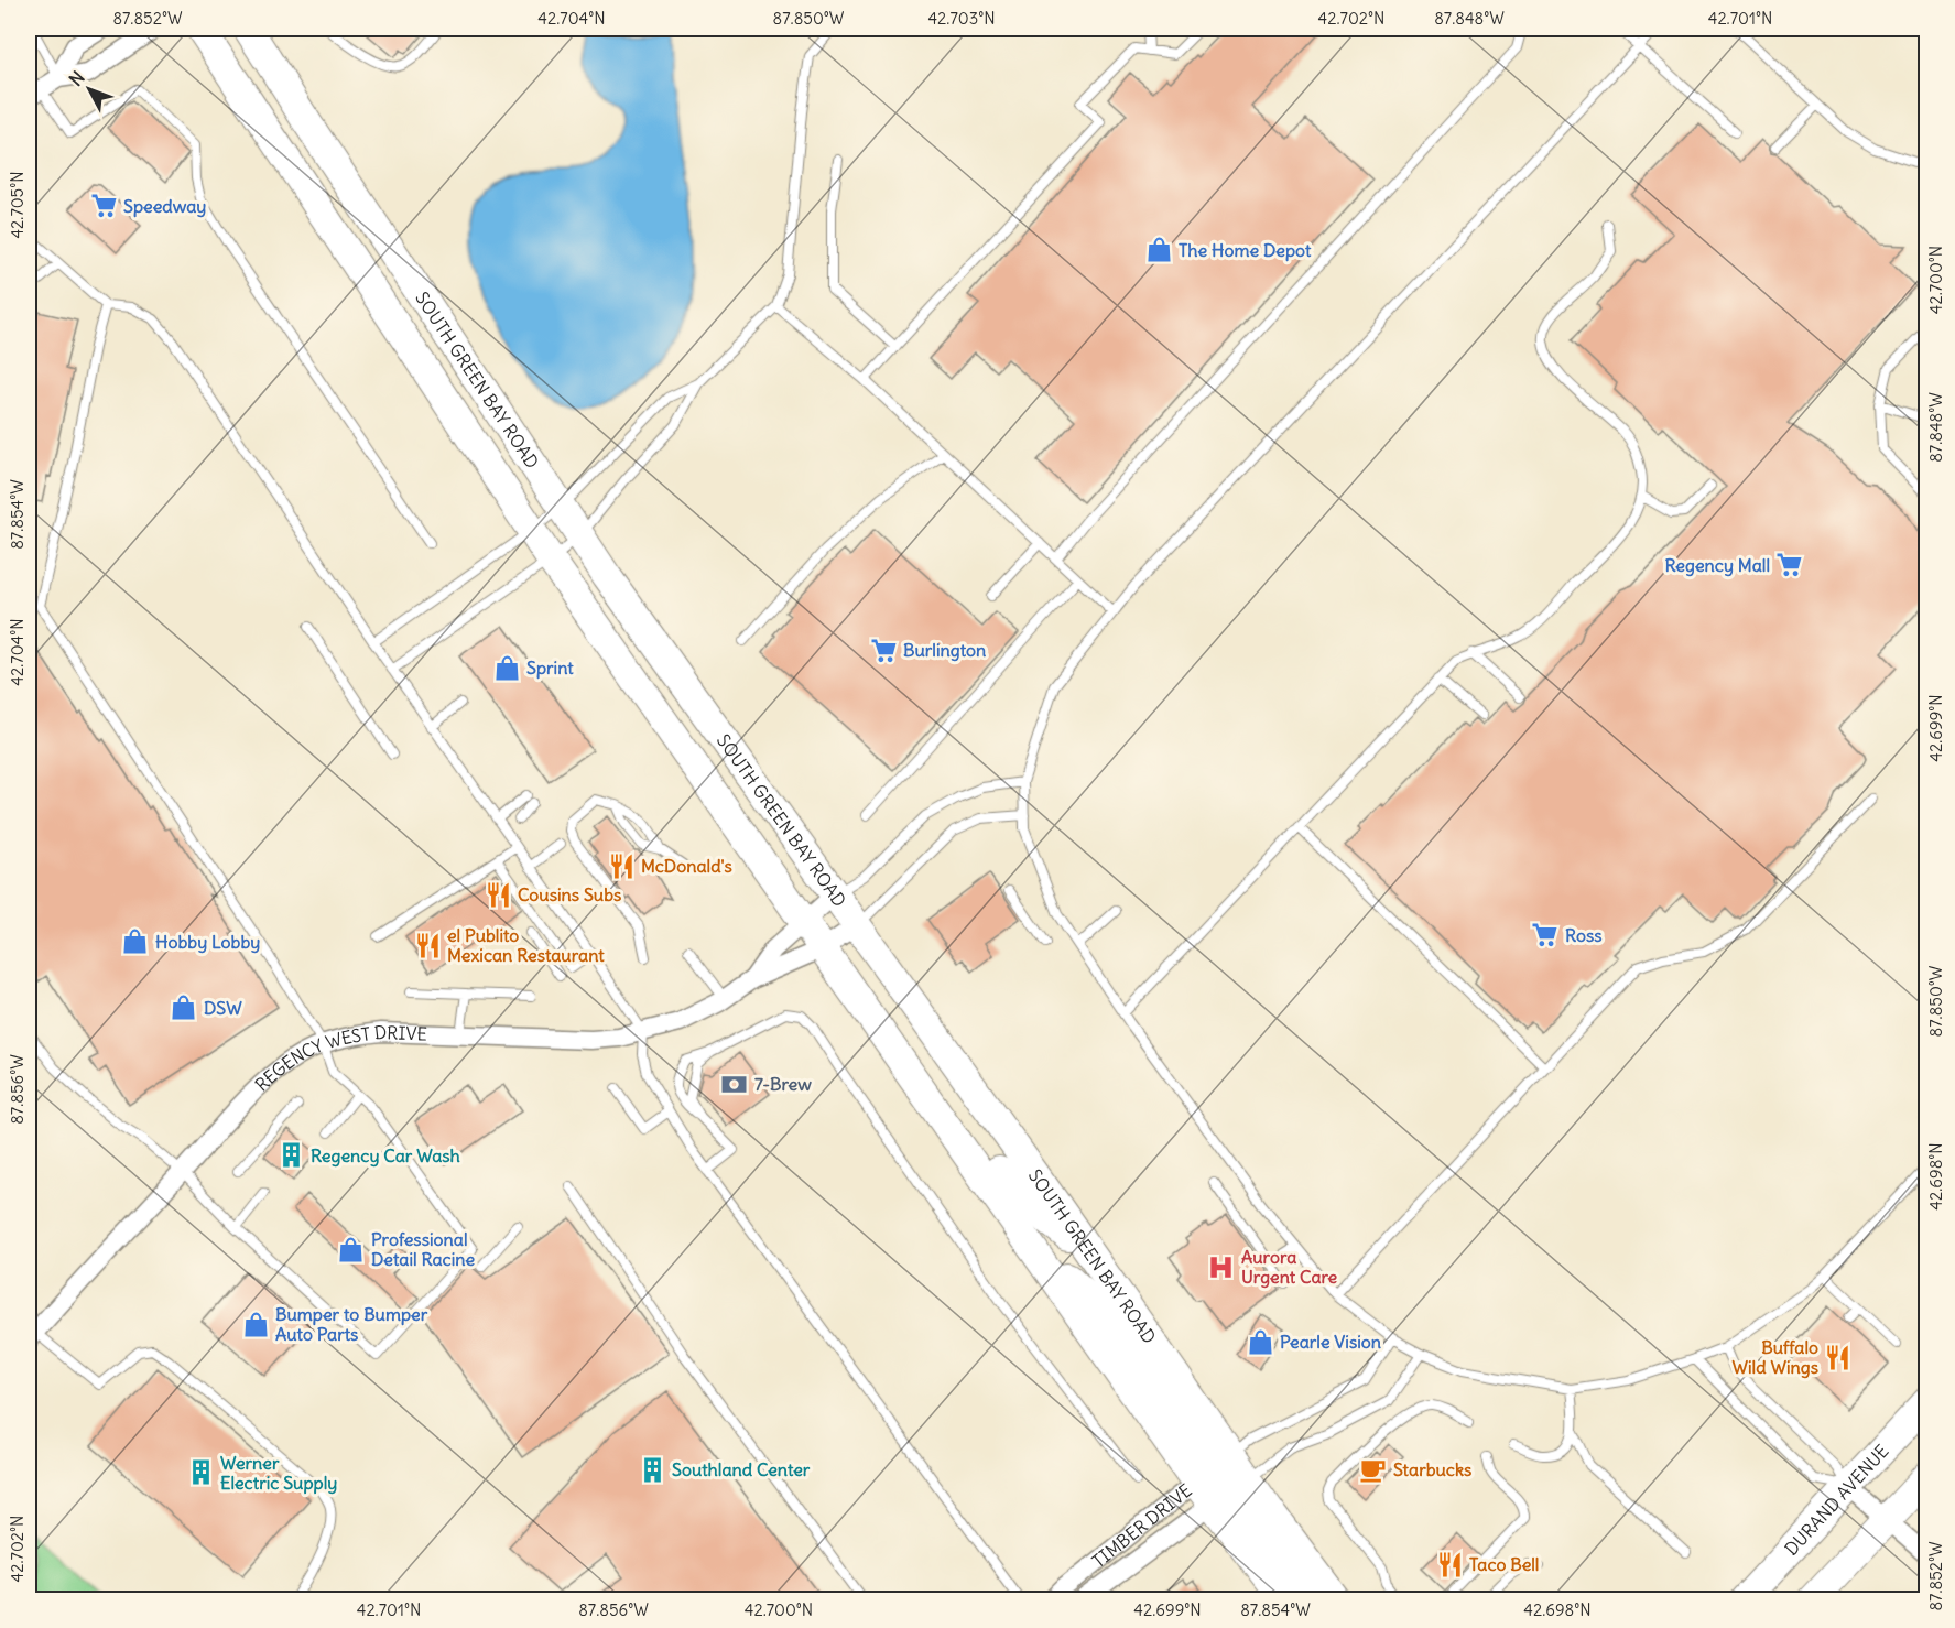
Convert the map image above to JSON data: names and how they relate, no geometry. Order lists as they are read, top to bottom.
{
  "streets": {
    "main road": ["SOUTH GREEN BAY ROAD", "DURAND AVENUE"],
    "street": ["REGENCY WEST DRIVE", "TIMBER DRIVE"]
  },
  "crossings": [
    ["SOUTH GREEN BAY ROAD", "REGENCY WEST DRIVE"],
    ["SOUTH GREEN BAY ROAD", "TIMBER DRIVE"]
  ],
  "places": {
    "supermarket": [
      "Speedway",
      "Regency Mall",
      "Burlington",
      "Ross"
    ],
    "shop": [
      "The Home Depot",
      "Sprint",
      "Hobby Lobby",
      "DSW",
      "Professional Detail Racine",
      "Bumper to Bumper Auto Parts",
      "Pearle Vision"
    ],
    "restaurant": [
      "McDonald's",
      "Cousins Subs",
      "el Publito Mexican Restaurant",
      "Buffalo Wild Wings",
      "Taco Bell"
    ],
    "bank": ["7-Brew"],
    "building": ["Regency Car Wash", "Southland Center", "Werner Electric Supply"],
    "hospital": ["Aurora Urgent Care"],
    "cafe": ["Starbucks"]
  },
  "north": "top left",
  "coordinates": [
    "87.852°W",
    "42.704°N",
    "87.850°W",
    "42.703°N",
    "42.702°N",
    "87.848°W",
    "42.701°N",
    "42.705°N",
    "42.700°N",
    "87.854°W",
    "42.699°N",
    "87.856°W",
    "42.698°N"
  ]
}
